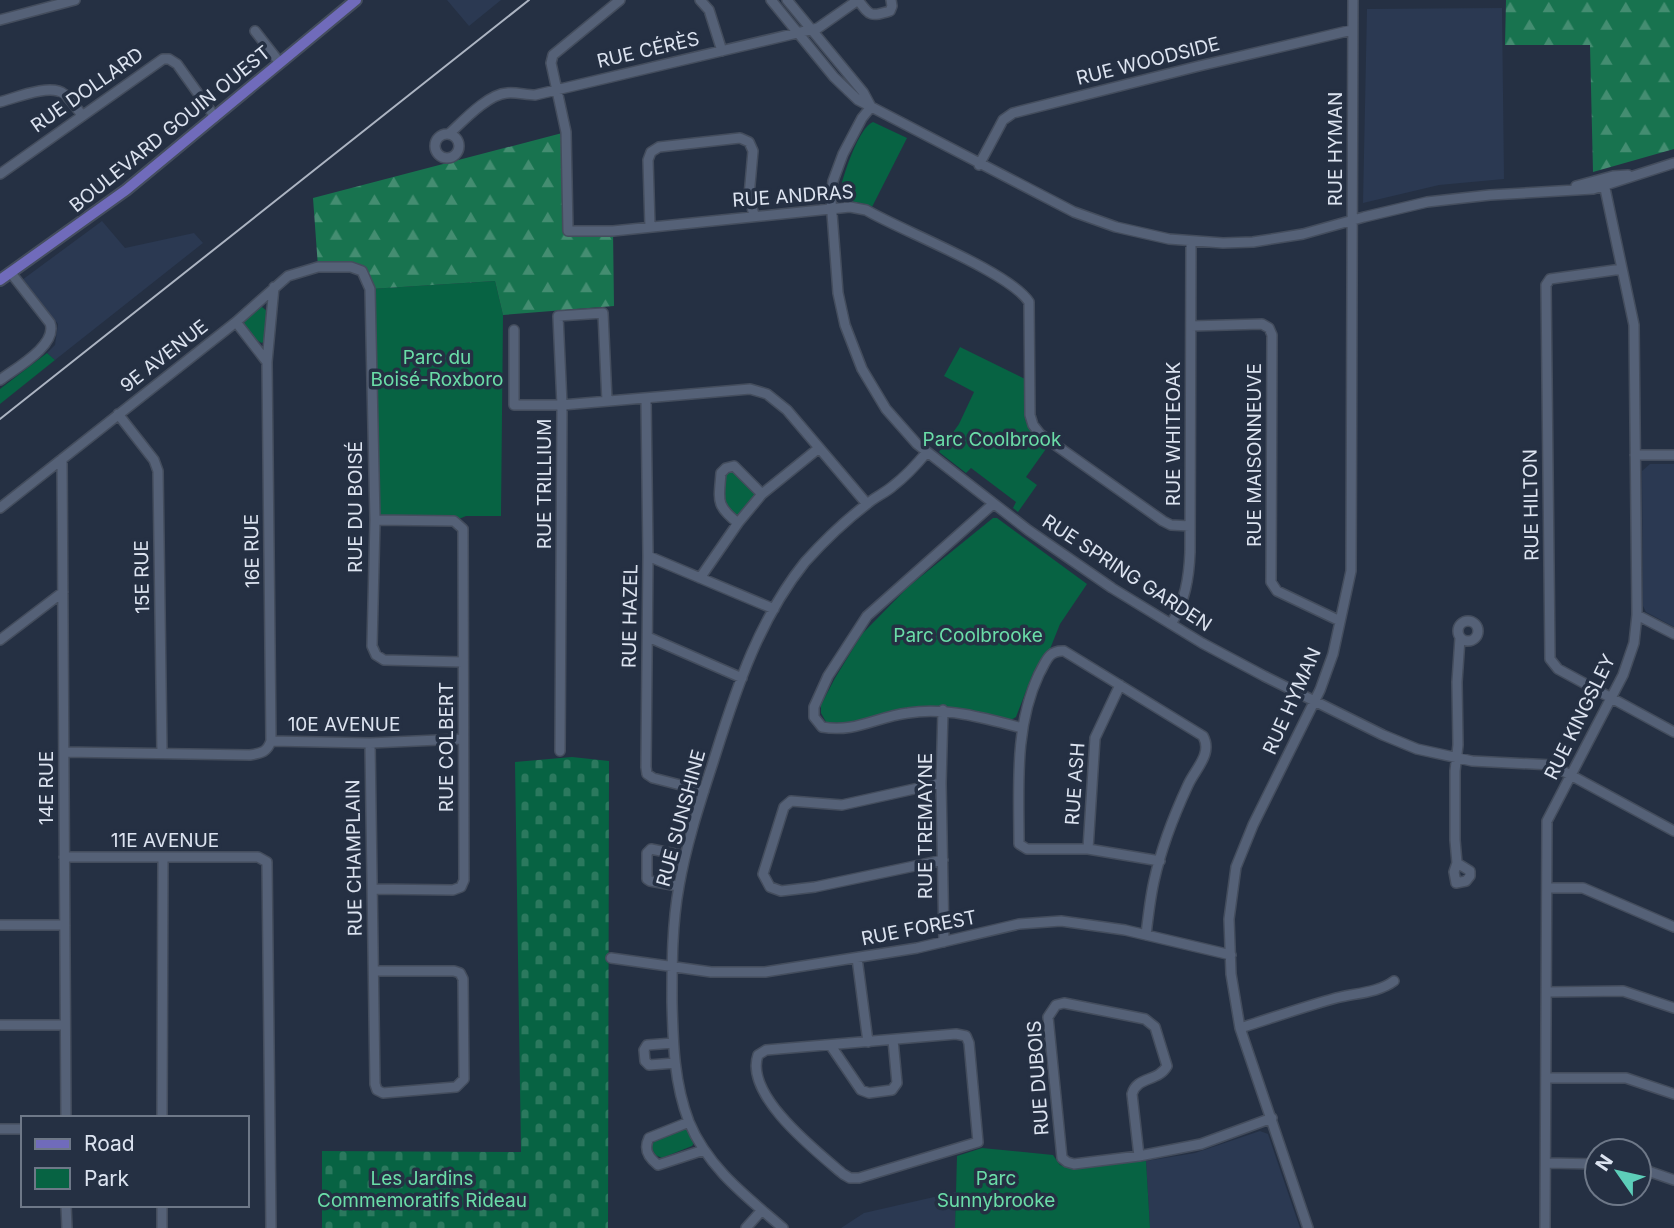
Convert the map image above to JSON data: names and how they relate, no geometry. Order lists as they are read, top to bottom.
{
  "streets": {
    "main road": ["BOULEVARD GOUIN OUEST"],
    "street": [
      "RUE CÉRÈS",
      "RUE WOODSIDE",
      "RUE DOLLARD",
      "RUE HYMAN",
      "RUE ANDRAS",
      "9E AVENUE",
      "RUE WHITEOAK",
      "RUE MAISONNEUVE",
      "RUE TRILLIUM",
      "RUE HILTON",
      "RUE DU BOISÉ",
      "16E RUE",
      "RUE SPRING GARDEN",
      "15E RUE",
      "RUE HAZEL",
      "RUE KINGSLEY",
      "10E AVENUE",
      "RUE COLBERT",
      "RUE ASH",
      "14E RUE",
      "RUE SUNSHINE",
      "RUE TREMAYNE",
      "11E AVENUE",
      "RUE CHAMPLAIN",
      "RUE FOREST",
      "RUE DUBOIS"
    ]
  },
  "crossings": [
    ["RUE CÉRÈS", "RUE ANDRAS"],
    ["RUE WOODSIDE", "RUE HYMAN"],
    ["RUE DOLLARD", "BOULEVARD GOUIN OUEST"],
    ["RUE HYMAN", "RUE MAISONNEUVE"],
    ["RUE HYMAN", "RUE SPRING GARDEN"],
    ["RUE HYMAN", "RUE FOREST"],
    ["RUE HYMAN", "RUE DUBOIS"],
    ["RUE ANDRAS", "RUE WHITEOAK"],
    ["RUE ANDRAS", "RUE SPRING GARDEN"],
    ["9E AVENUE", "RUE DU BOISÉ"],
    ["9E AVENUE", "16E RUE"],
    ["9E AVENUE", "15E RUE"],
    ["9E AVENUE", "14E RUE"],
    ["RUE WHITEOAK", "RUE MAISONNEUVE"],
    ["RUE WHITEOAK", "RUE SPRING GARDEN"],
    ["RUE TRILLIUM", "RUE HAZEL"],
    ["RUE TRILLIUM", "RUE SUNSHINE"],
    ["RUE HILTON", "RUE KINGSLEY"],
    ["RUE DU BOISÉ", "RUE COLBERT"],
    ["16E RUE", "10E AVENUE"],
    ["RUE SPRING GARDEN", "RUE KINGSLEY"],
    ["RUE SPRING GARDEN", "RUE SUNSHINE"],
    ["15E RUE", "10E AVENUE"],
    ["RUE HAZEL", "RUE SUNSHINE"],
    ["10E AVENUE", "RUE COLBERT"],
    ["10E AVENUE", "14E RUE"],
    ["10E AVENUE", "RUE CHAMPLAIN"],
    ["RUE COLBERT", "RUE CHAMPLAIN"],
    ["14E RUE", "11E AVENUE"],
    ["RUE SUNSHINE", "RUE FOREST"],
    ["RUE TREMAYNE", "RUE FOREST"]
  ],
  "parks": [
    "Parc du Boisé-Roxboro",
    "Parc Coolbrook",
    "Parc Coolbrooke",
    "Les Jardins Commemoratifs Rideau",
    "Parc Sunnybrooke"
  ],
  "legend": ["Road", "Park"],
  "north": "top left"
}
